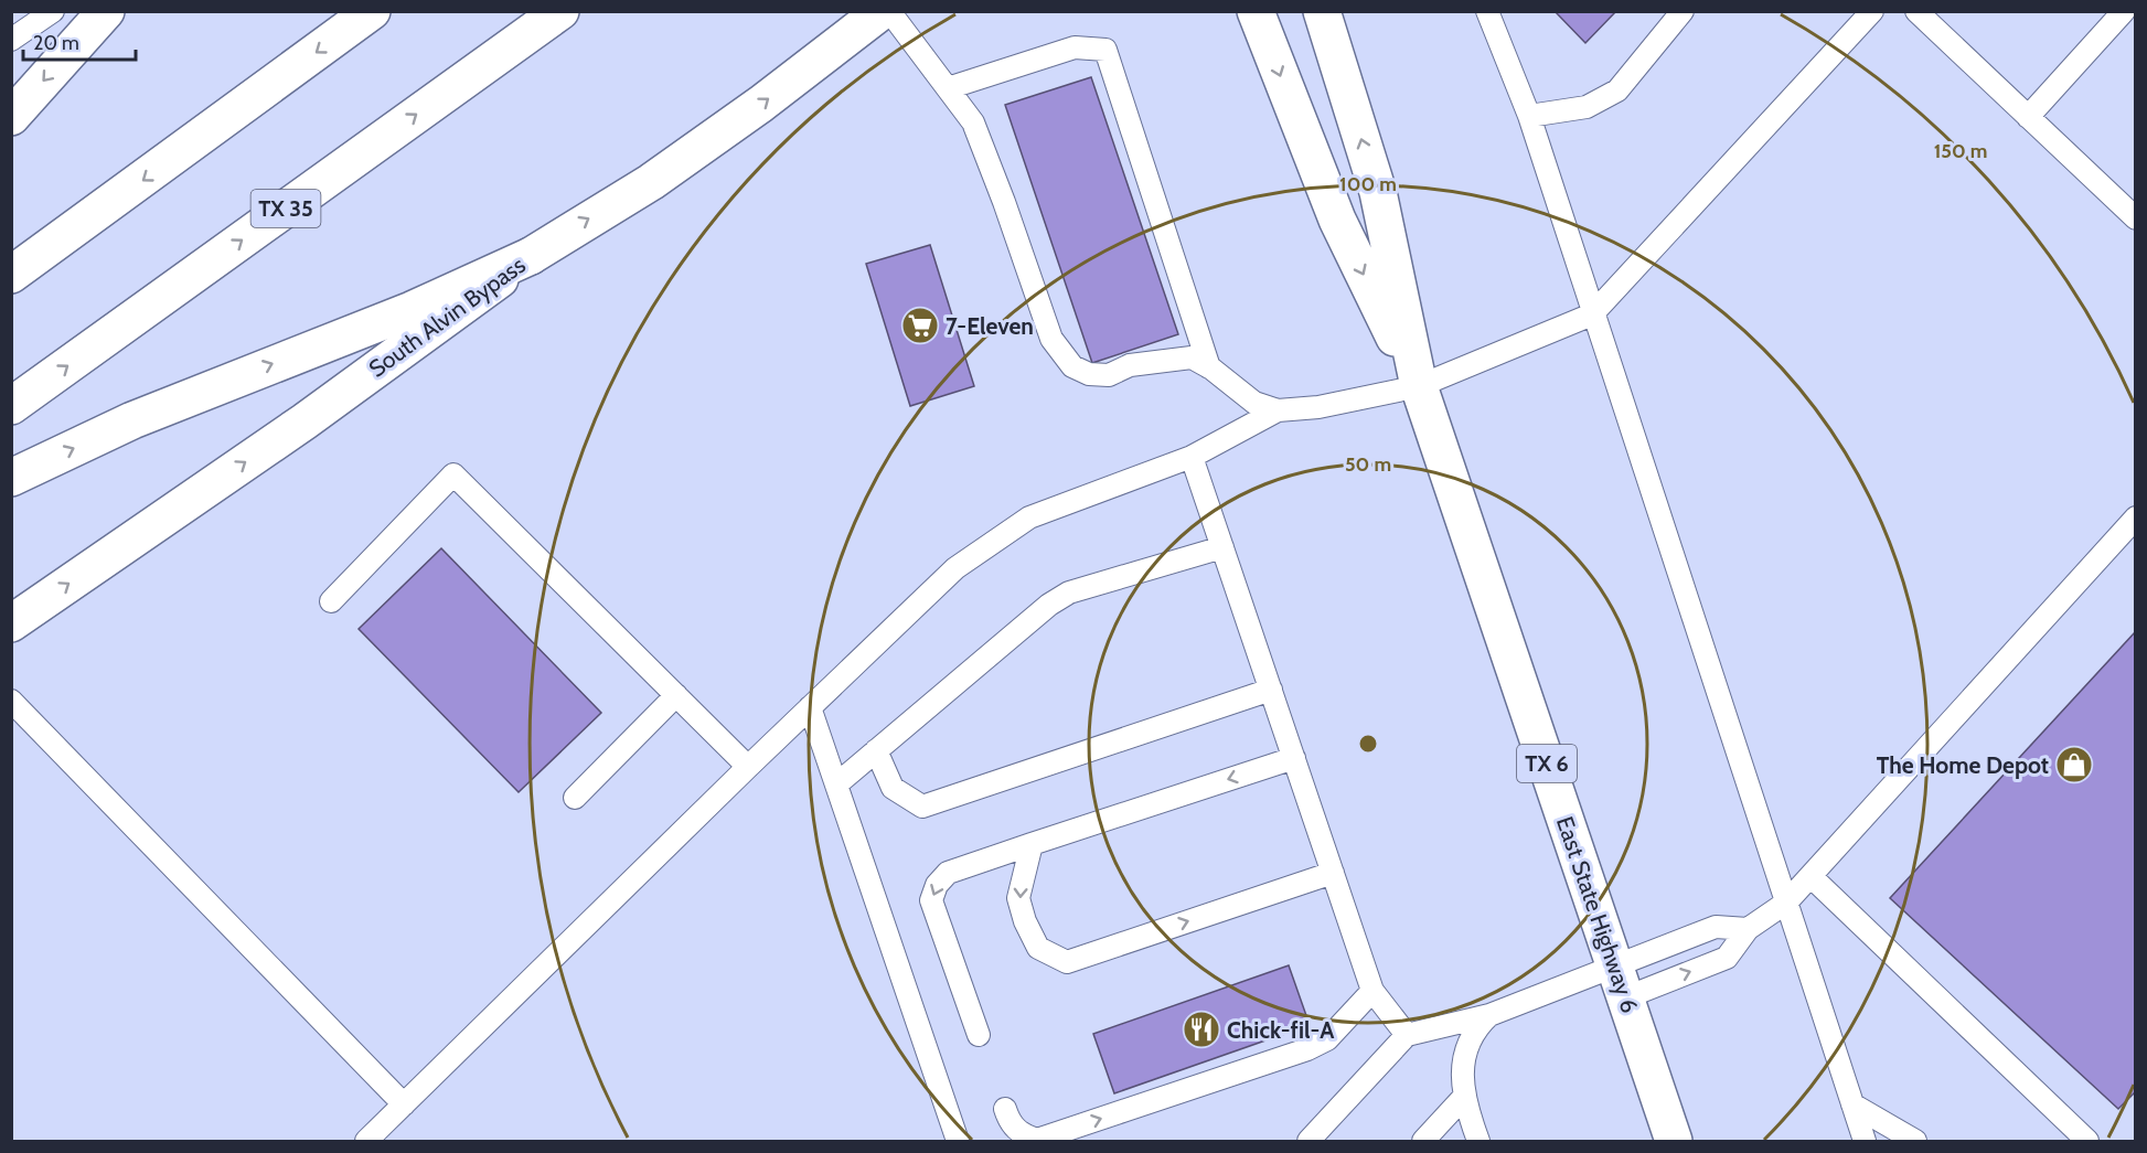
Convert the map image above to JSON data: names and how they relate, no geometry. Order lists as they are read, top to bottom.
{
  "streets": {
    "main road": [
      "TX 35",
      "South Alvin Bypass",
      "TX 6",
      "East State Highway 6"
    ]
  },
  "places": {
    "supermarket": ["7-Eleven"],
    "shop": ["The Home Depot"],
    "restaurant": ["Chick-fil-A"]
  },
  "scale_bar": "20 m",
  "rings": ["150 m", "100 m", "50 m"]
}
